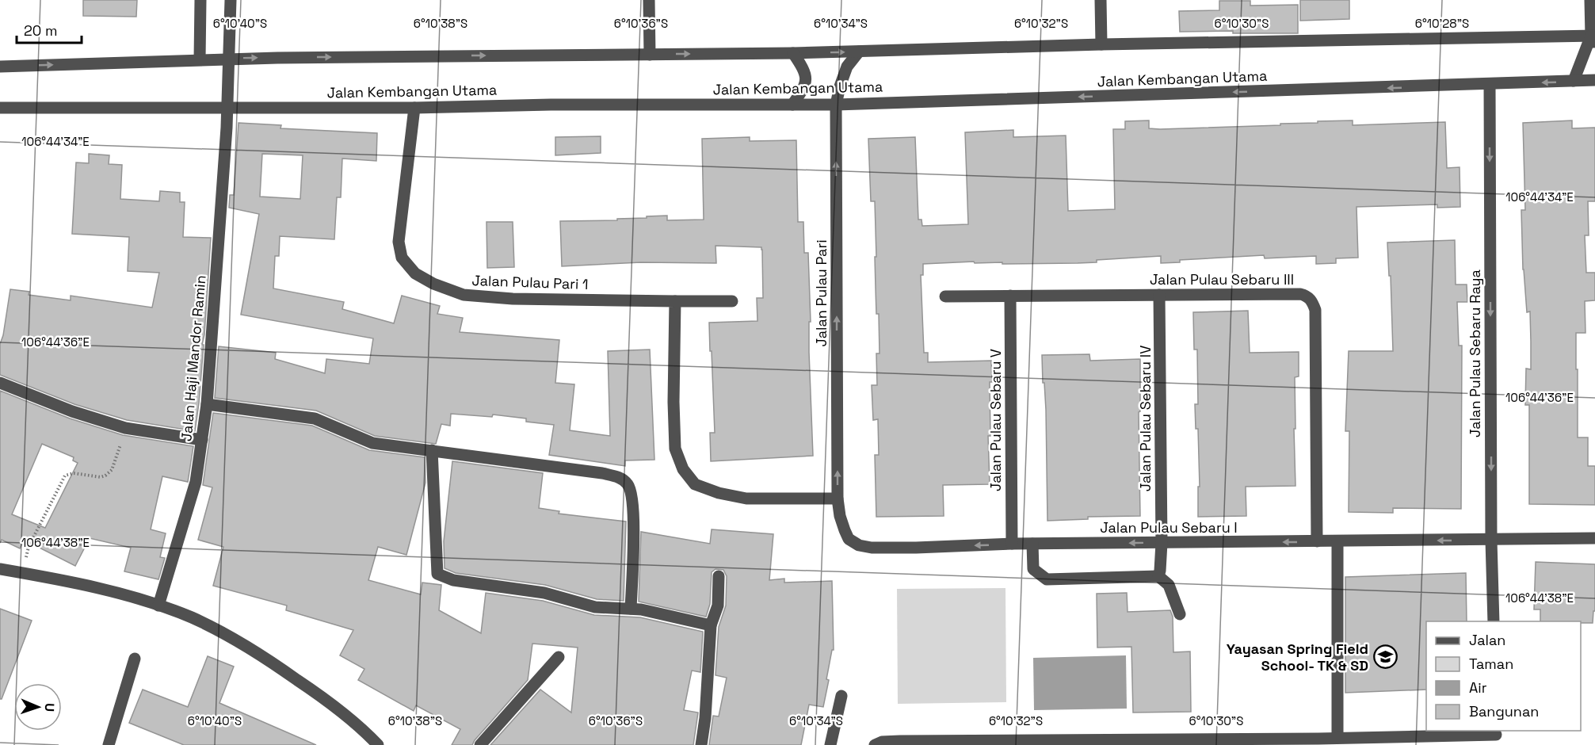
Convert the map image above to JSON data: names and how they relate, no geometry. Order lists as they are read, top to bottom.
{
  "streets": {
    "street": [
      "Jalan Kembangan Utama",
      "Jalan Pulau Sebaru III",
      "Jalan Pulau Pari 1",
      "Jalan Pulau Pari",
      "Jalan Pulau Sebaru Raya",
      "Jalan Haji Mandor Ramin",
      "Jalan Pulau Sebaru IV",
      "Jalan Pulau Sebaru V",
      "Jalan Pulau Sebaru I"
    ]
  },
  "crossings": [
    ["Jalan Kembangan Utama", "Jalan Pulau Pari 1"],
    ["Jalan Kembangan Utama", "Jalan Pulau Pari"],
    ["Jalan Kembangan Utama", "Jalan Pulau Sebaru Raya"],
    ["Jalan Kembangan Utama", "Jalan Haji Mandor Ramin"],
    ["Jalan Pulau Sebaru III", "Jalan Pulau Sebaru IV"],
    ["Jalan Pulau Sebaru III", "Jalan Pulau Sebaru V"],
    ["Jalan Pulau Sebaru III", "Jalan Pulau Sebaru I"],
    ["Jalan Pulau Pari", "Jalan Pulau Sebaru I"],
    ["Jalan Pulau Sebaru Raya", "Jalan Pulau Sebaru I"],
    ["Jalan Pulau Sebaru IV", "Jalan Pulau Sebaru I"],
    ["Jalan Pulau Sebaru V", "Jalan Pulau Sebaru I"]
  ],
  "one_way": ["Jalan Pulau Pari", "Jalan Pulau Sebaru Raya", "Jalan Pulau Sebaru I"],
  "places": {
    "school or university": ["Yayasan Spring Field School- TK & SD"]
  },
  "legend": [
    "Jalan",
    "Taman",
    "Air",
    "Bangunan"
  ],
  "scale_bar": "20 m",
  "north": "right",
  "coordinates": [
    "6°10'40\"S",
    "6°10'38\"S",
    "6°10'36\"S",
    "6°10'34\"S",
    "6°10'32\"S",
    "6°10'30\"S",
    "6°10'28\"S",
    "106°44'34\"E",
    "106°44'36\"E",
    "106°44'38\"E"
  ]
}
